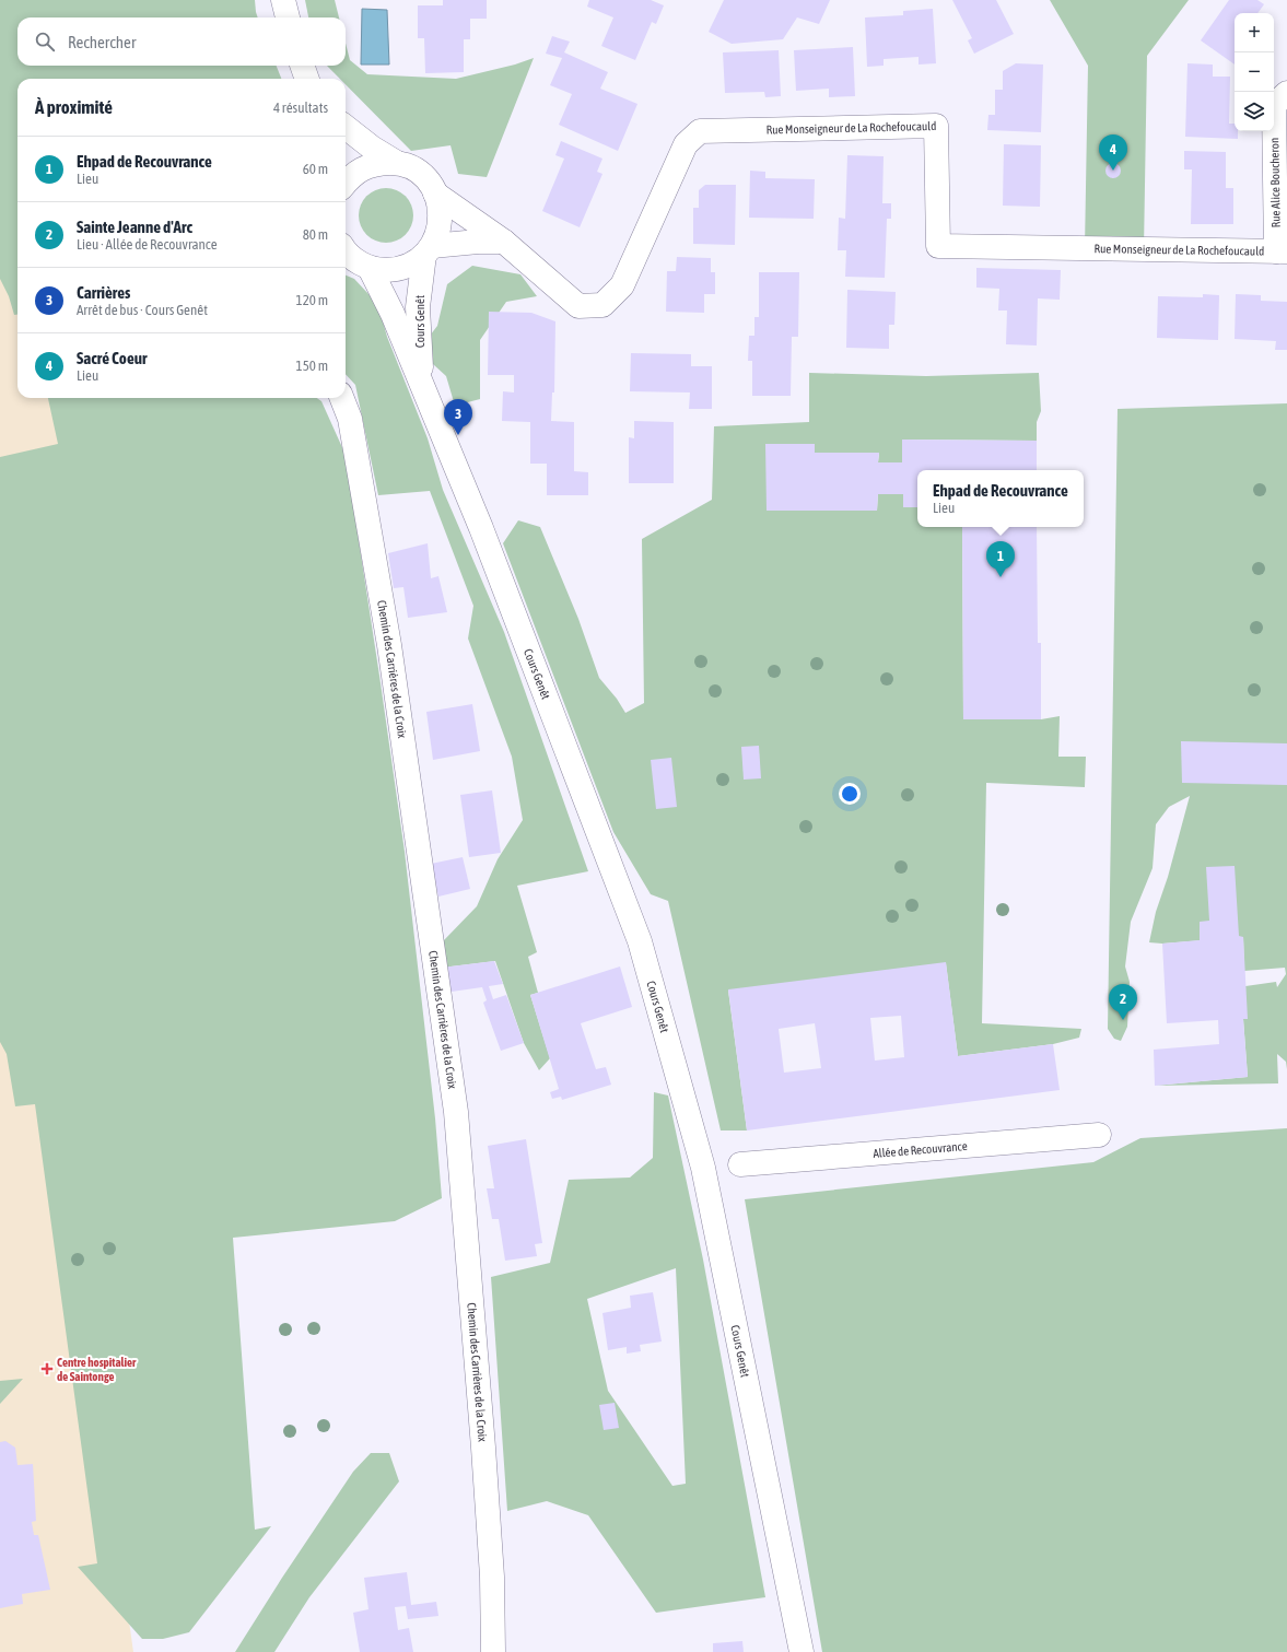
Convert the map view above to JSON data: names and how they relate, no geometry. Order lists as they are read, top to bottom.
{
  "streets": {
    "street": [
      "Rue Monseigneur de La Rochefoucauld",
      "Rue Alice Boucheron",
      "Cours Genêt",
      "Chemin des Carrières de la Croix",
      "Allée de Recouvrance"
    ]
  },
  "crossings": [
    ["Rue Monseigneur de La Rochefoucauld", "Rue Alice Boucheron"],
    ["Rue Monseigneur de La Rochefoucauld", "Cours Genêt"]
  ],
  "places": {
    "health": ["Centre hospitalier de Saintonge"]
  },
  "page": {
    "map_buttons": ["+", "−"],
    "search": "Rechercher",
    "heading": ["À proximité", "4 résultats"],
    "pins": [
      "4",
      "3",
      "1",
      "2"
    ],
    "list": [
      {
        "mark": "1",
        "name": "Ehpad de Recouvrance",
        "note": "Lieu",
        "value": "60 m"
      },
      {
        "mark": "2",
        "name": "Sainte Jeanne d'Arc",
        "note": "Lieu · Allée de Recouvrance",
        "value": "80 m"
      },
      {
        "mark": "3",
        "name": "Carrières",
        "note": "Arrêt de bus · Cours Genêt",
        "value": "120 m"
      },
      {
        "mark": "4",
        "name": "Sacré Coeur",
        "note": "Lieu",
        "value": "150 m"
      }
    ],
    "popup": ["Ehpad de Recouvrance", "Lieu"]
  }
}
